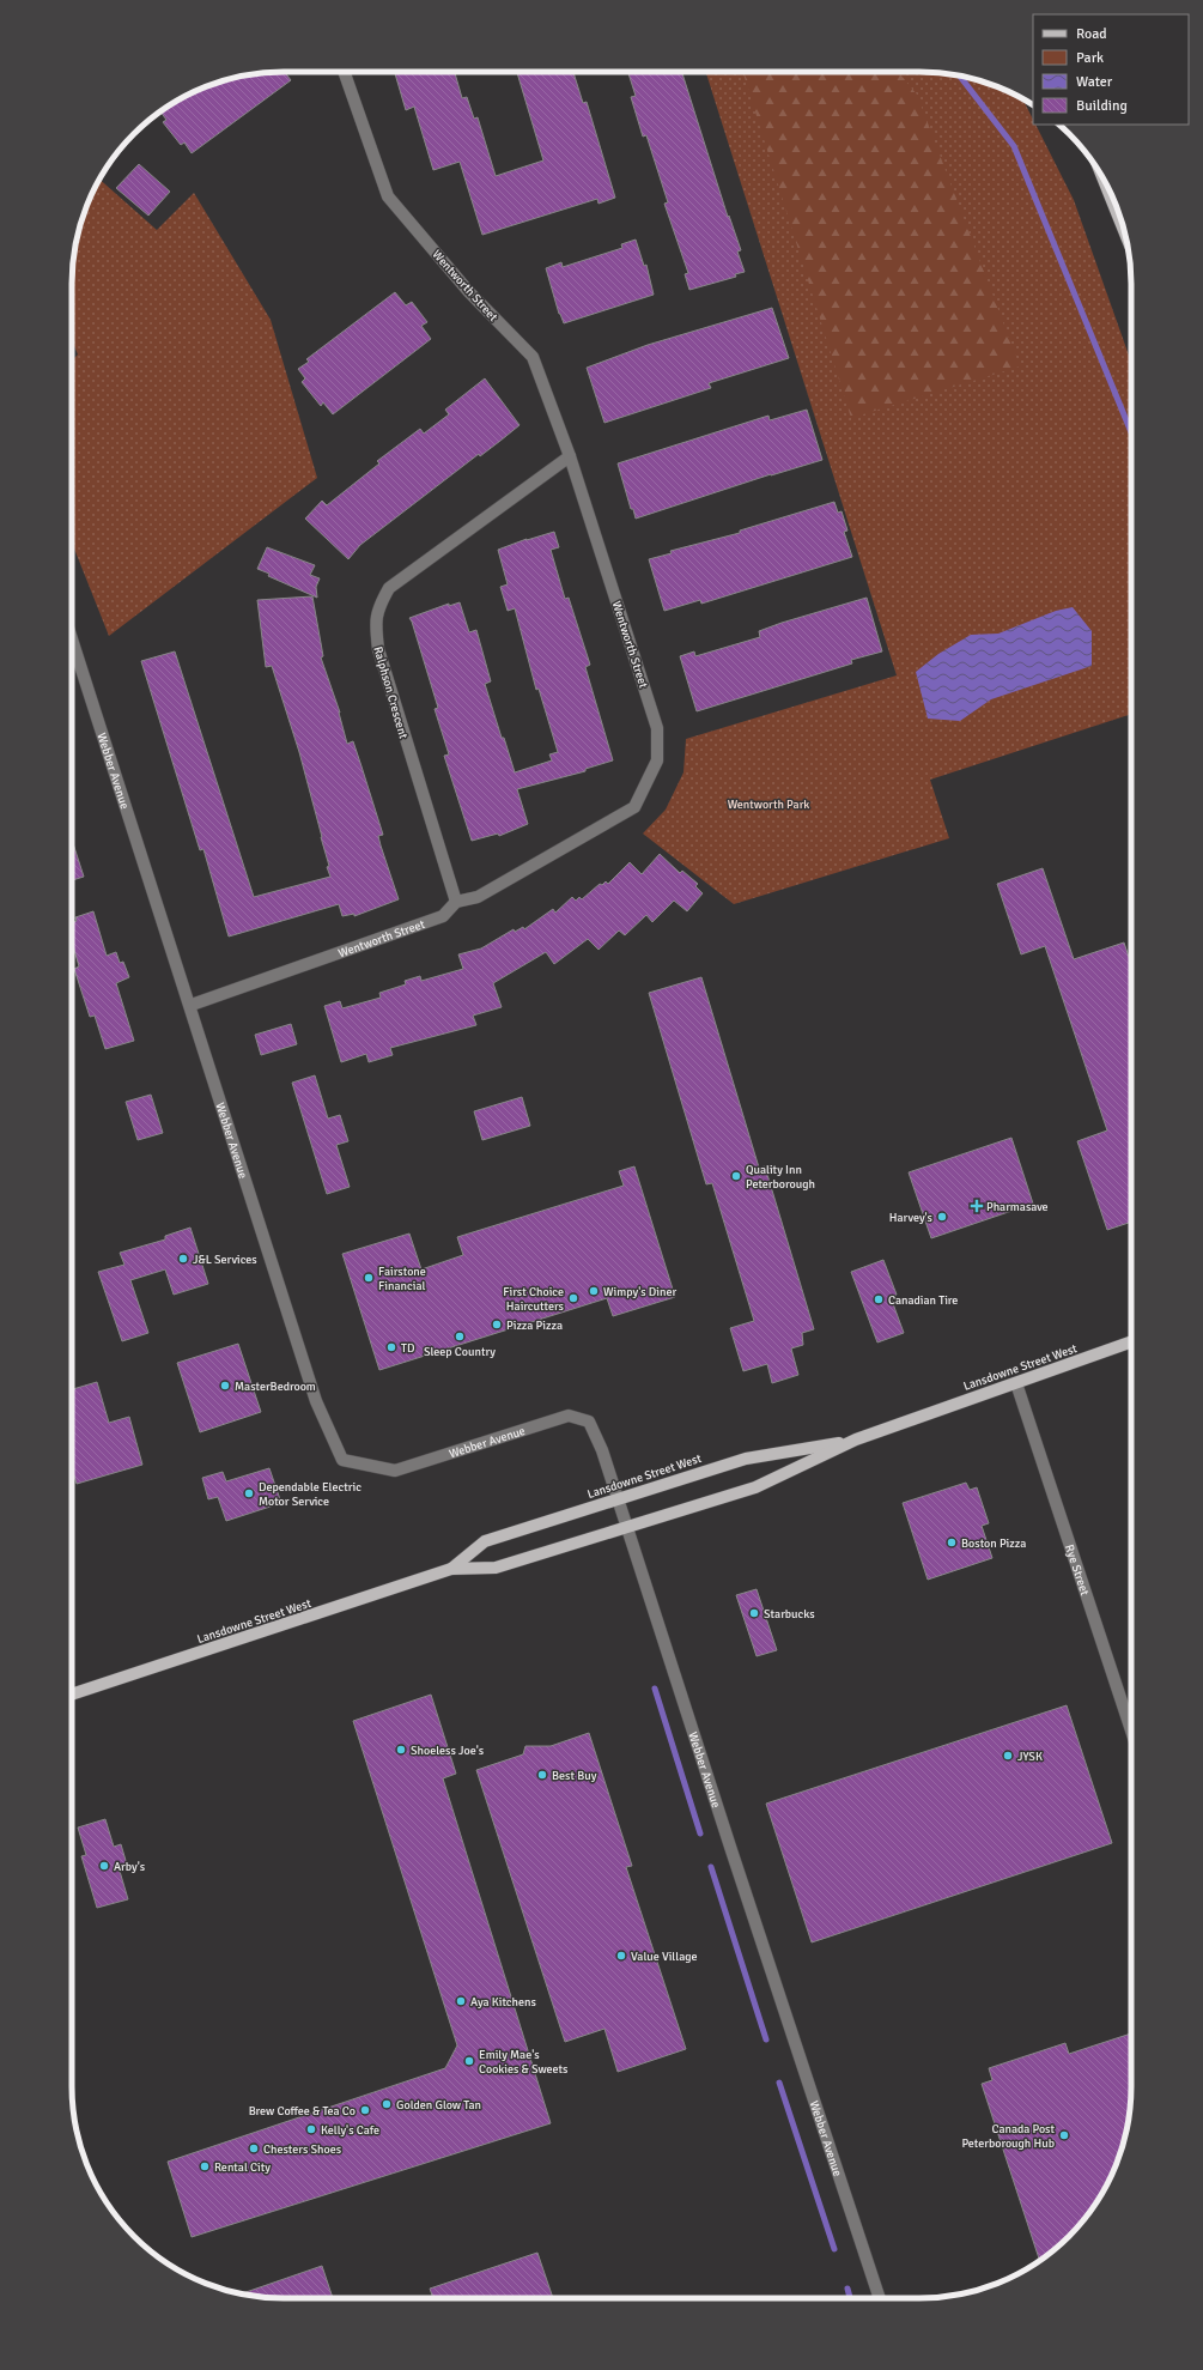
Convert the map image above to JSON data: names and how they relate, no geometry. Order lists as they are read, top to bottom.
{
  "streets": {
    "main road": ["Lansdowne Street West"],
    "street": [
      "Wentworth Street",
      "Ralphson Crescent",
      "Webber Avenue",
      "Rye Street"
    ]
  },
  "crossings": [
    ["Wentworth Street", "Ralphson Crescent"],
    ["Wentworth Street", "Webber Avenue"],
    ["Webber Avenue", "Lansdowne Street West"],
    ["Lansdowne Street West", "Rye Street"]
  ],
  "parks": ["Wentworth Park"],
  "places": {
    "other": [
      "Quality Inn Peterborough",
      "Harvey's",
      "J&L Services",
      "Fairstone Financial",
      "Wimpy's Diner",
      "First Choice Haircutters",
      "Canadian Tire",
      "Pizza Pizza",
      "Sleep Country",
      "TD",
      "MasterBedroom",
      "Dependable Electric Motor Service",
      "Boston Pizza",
      "Starbucks",
      "Shoeless Joe's",
      "JYSK",
      "Best Buy",
      "Arby's",
      "Value Village",
      "Aya Kitchens",
      "Emily Mae's Cookies & Sweets",
      "Golden Glow Tan",
      "Brew Coffee & Tea Co",
      "Kelly's Cafe",
      "Canada Post Peterborough Hub",
      "Chesters Shoes",
      "Rental City"
    ],
    "health": ["Pharmasave"]
  },
  "legend": [
    "Road",
    "Park",
    "Water",
    "Building"
  ]
}
